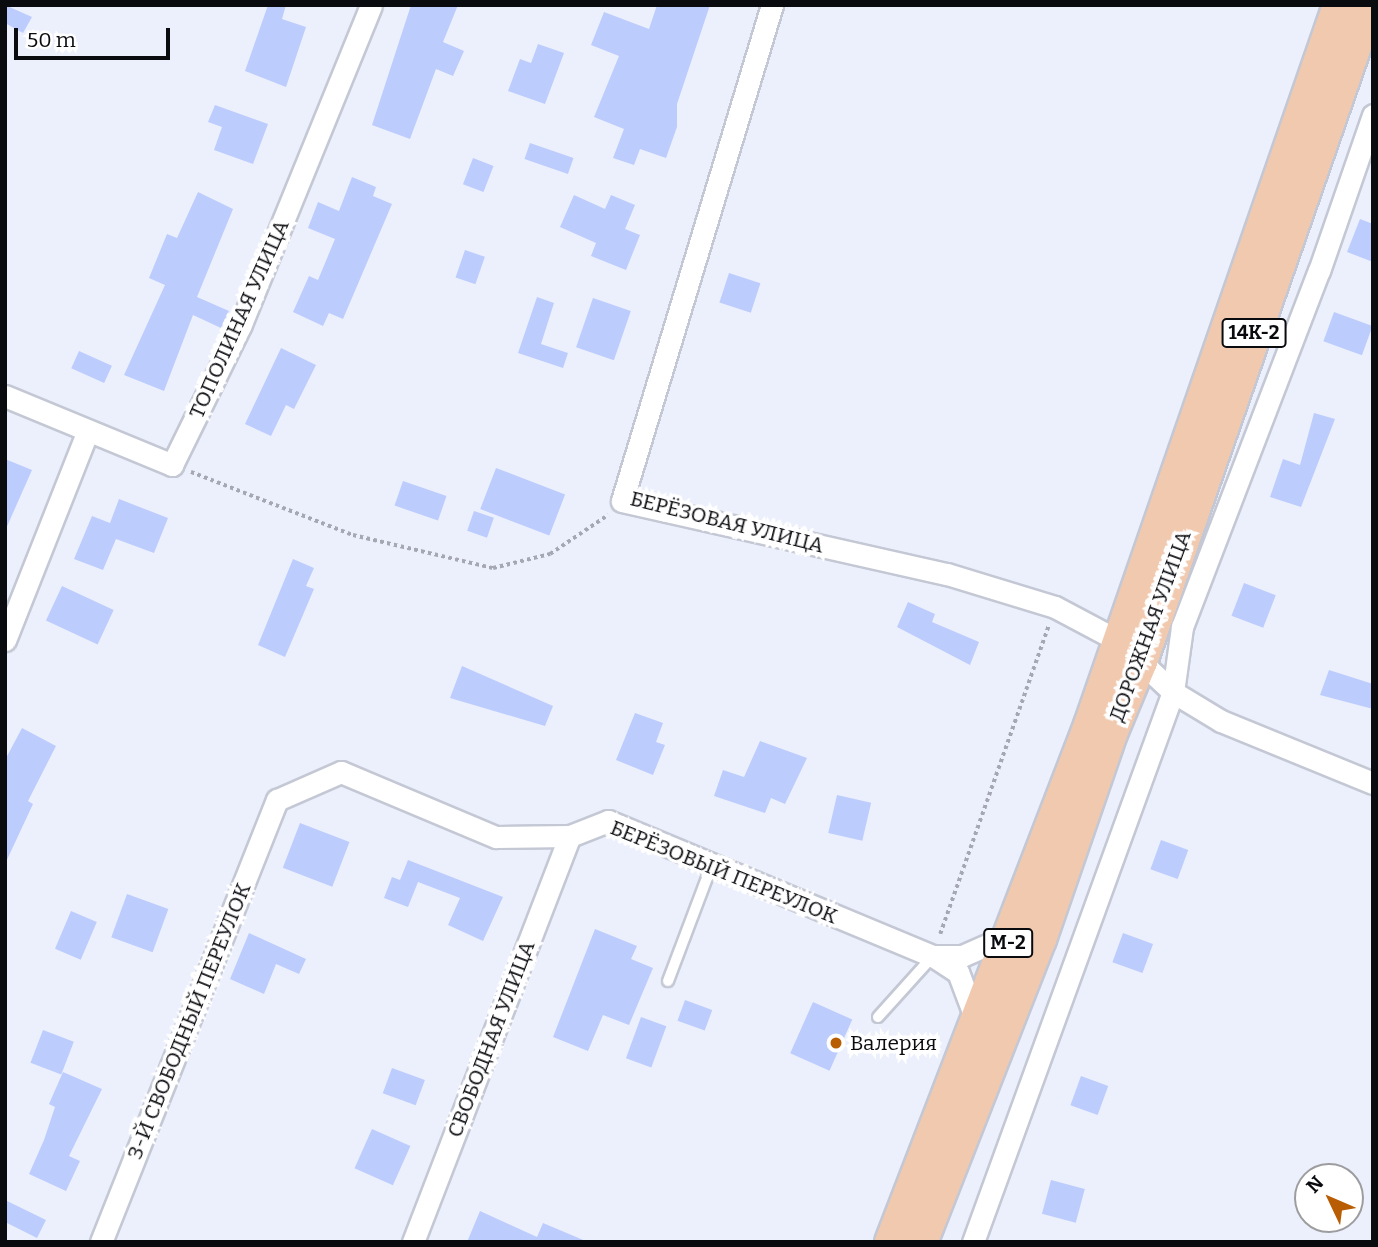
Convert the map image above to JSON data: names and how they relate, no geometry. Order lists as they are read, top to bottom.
{
  "streets": {
    "main road": ["14К-2", "ДОРОЖНАЯ УЛИЦА", "М-2"],
    "street": [
      "ТОПОЛИНАЯ УЛИЦА",
      "БЕРЁЗОВАЯ УЛИЦА",
      "БЕРЁЗОВЫЙ ПЕРЕУЛОК",
      "3-Й СВОБОДНЫЙ ПЕРЕУЛОК",
      "СВОБОДНАЯ УЛИЦА"
    ]
  },
  "crossings": [
    ["БЕРЁЗОВАЯ УЛИЦА", "ДОРОЖНАЯ УЛИЦА"],
    ["ДОРОЖНАЯ УЛИЦА", "БЕРЁЗОВЫЙ ПЕРЕУЛОК"],
    ["БЕРЁЗОВЫЙ ПЕРЕУЛОК", "3-Й СВОБОДНЫЙ ПЕРЕУЛОК"],
    ["БЕРЁЗОВЫЙ ПЕРЕУЛОК", "СВОБОДНАЯ УЛИЦА"]
  ],
  "places": ["Валерия"],
  "scale_bar": "50 m",
  "north": "top left"
}
